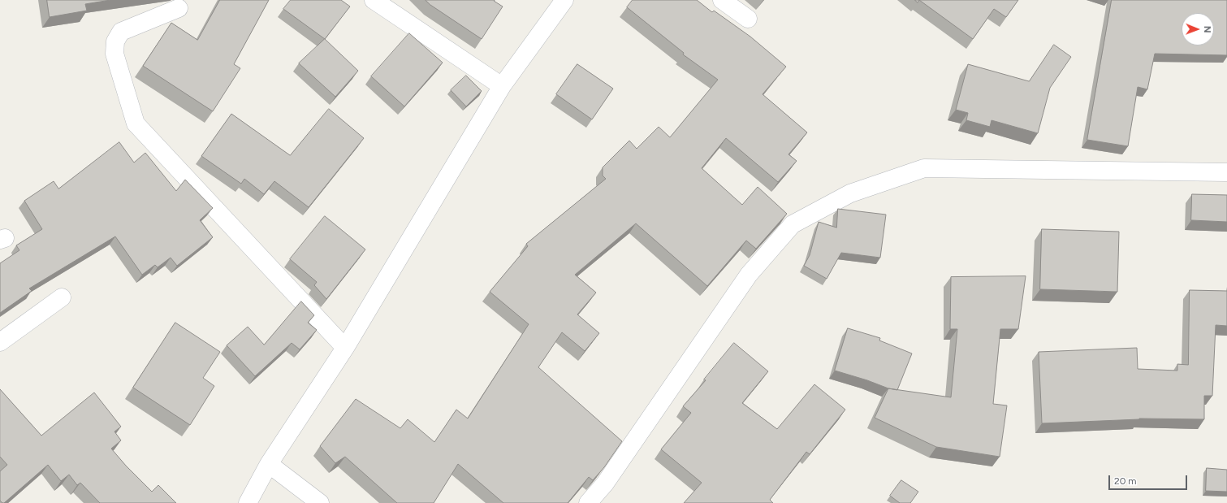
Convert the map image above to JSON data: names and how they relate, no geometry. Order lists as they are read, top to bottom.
{
  "scale_bar": "20 m",
  "north": "right"
}
